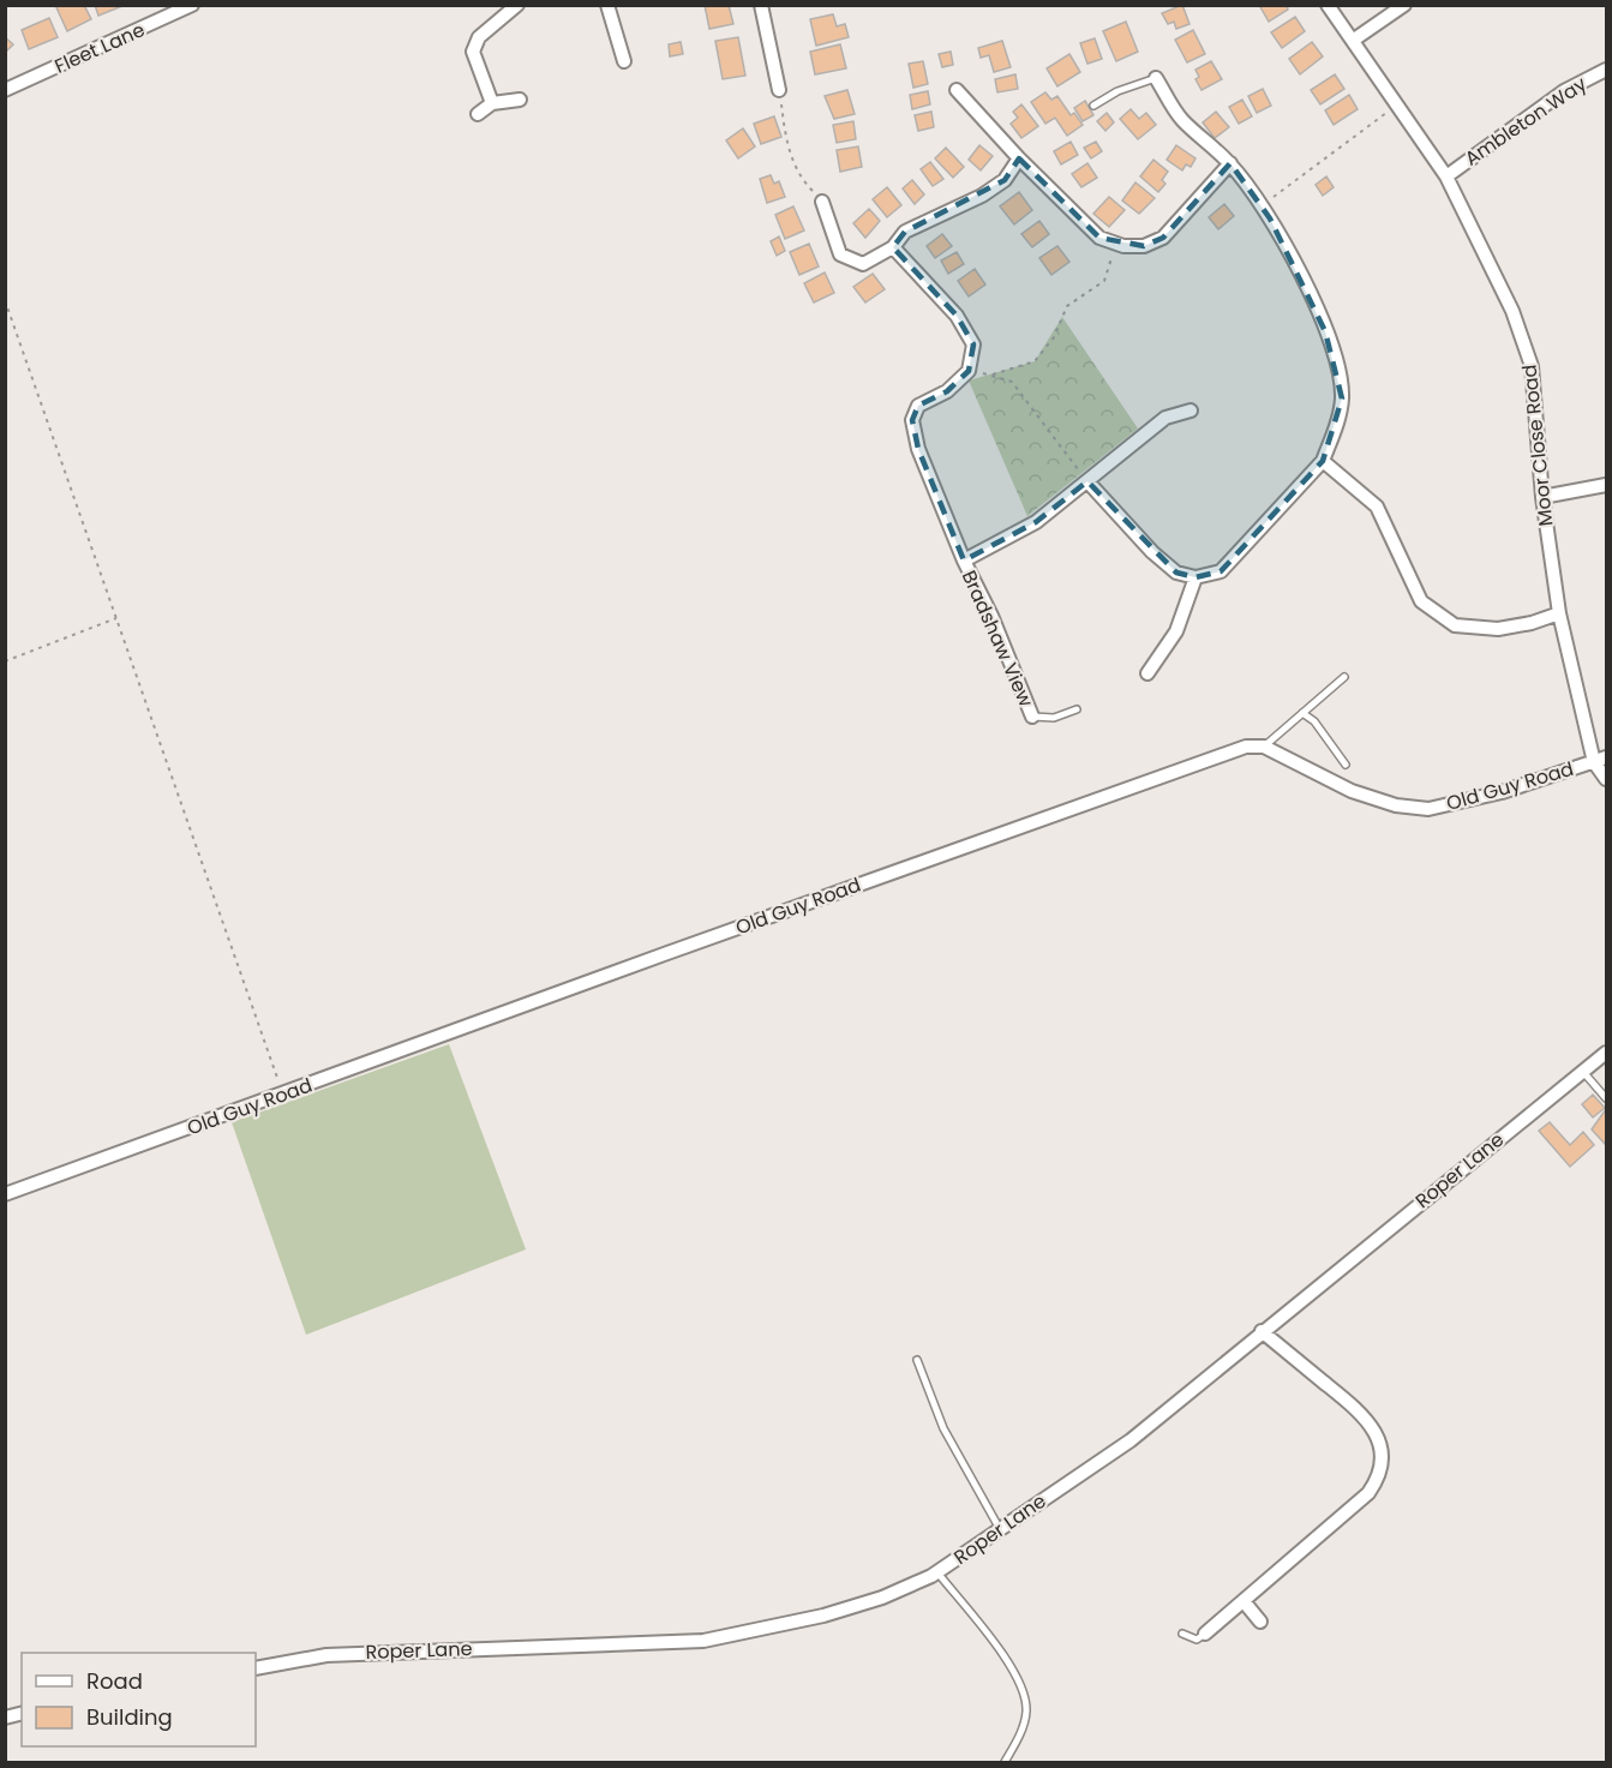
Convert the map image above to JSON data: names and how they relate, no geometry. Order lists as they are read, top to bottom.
{
  "streets": {
    "street": [
      "Fleet Lane",
      "Ambleton Way",
      "Moor Close Road",
      "Bradshaw View",
      "Old Guy Road",
      "Roper Lane"
    ]
  },
  "crossings": [
    ["Ambleton Way", "Moor Close Road"],
    ["Moor Close Road", "Old Guy Road"]
  ],
  "legend": ["Road", "Building"]
}
